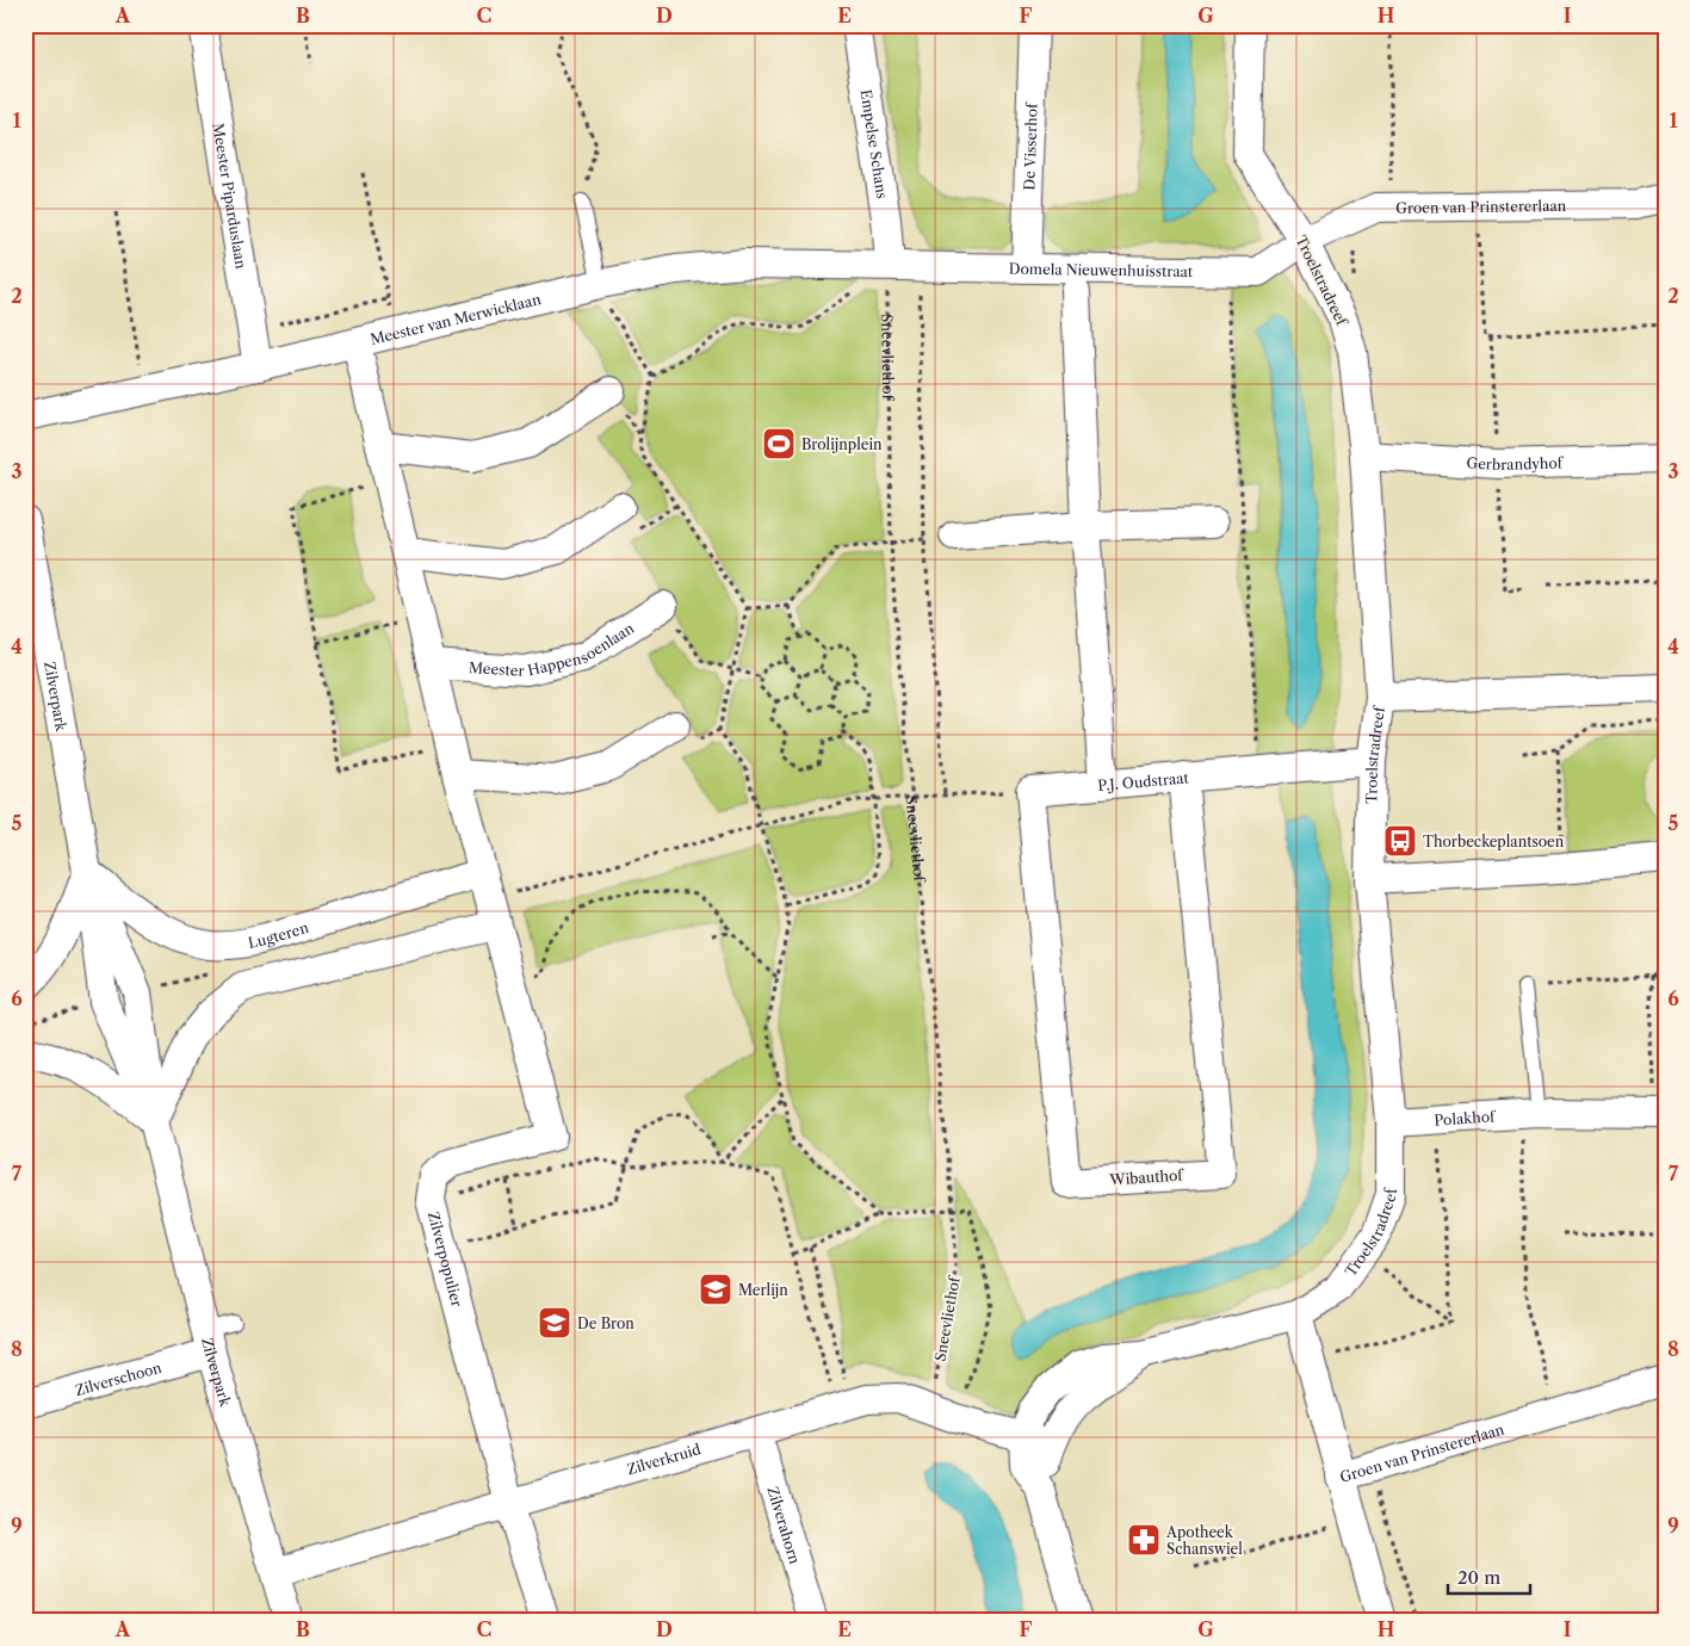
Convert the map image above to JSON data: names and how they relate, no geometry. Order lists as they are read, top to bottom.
{
  "streets": {
    "street": [
      "Empelse Schans",
      "De Visserhof",
      "Meester Piparduslaan",
      "Groen van Prinstererlaan",
      "Domela Nieuwenhuisstraat",
      "Troelstradreef",
      "Meester van Merwicklaan",
      "Gerbrandyhof",
      "Meester Happensoenlaan",
      "Zilverpark",
      "P.J. Oudstraat",
      "Lugteren",
      "Polakhof",
      "Wibauthof",
      "Zilverpopulier",
      "Zilverschoon",
      "Zilverkruid",
      "Zilverahorn"
    ],
    "path": ["Sneevliethof"]
  },
  "crossings": [
    ["Empelse Schans", "Domela Nieuwenhuisstraat"],
    ["Empelse Schans", "Meester van Merwicklaan"],
    ["Empelse Schans", "Sneevliethof"],
    ["De Visserhof", "Domela Nieuwenhuisstraat"],
    ["Meester Piparduslaan", "Meester van Merwicklaan"],
    ["Groen van Prinstererlaan", "Domela Nieuwenhuisstraat"],
    ["Groen van Prinstererlaan", "Troelstradreef"],
    ["Domela Nieuwenhuisstraat", "Troelstradreef"],
    ["Domela Nieuwenhuisstraat", "Meester van Merwicklaan"],
    ["Domela Nieuwenhuisstraat", "Sneevliethof"],
    ["Troelstradreef", "Gerbrandyhof"],
    ["Troelstradreef", "P.J. Oudstraat"],
    ["Troelstradreef", "Polakhof"],
    ["Troelstradreef", "Zilverkruid"],
    ["Meester van Merwicklaan", "Sneevliethof"],
    ["Sneevliethof", "Zilverkruid"],
    ["Zilverpark", "Lugteren"],
    ["Zilverpark", "Zilverschoon"],
    ["Zilverpark", "Zilverkruid"],
    ["P.J. Oudstraat", "Wibauthof"],
    ["Zilverpopulier", "Zilverkruid"],
    ["Zilverkruid", "Zilverahorn"]
  ],
  "places": {
    "sports": ["Brolijnplein"],
    "bus stop": ["Thorbeckeplantsoen"],
    "school or university": ["Merlijn", "De Bron"],
    "pharmacy": ["Apotheek Schanswiel"]
  },
  "scale_bar": "20 m",
  "grid": {
    "columns": [
      "A",
      "B",
      "C",
      "D",
      "E",
      "F",
      "G",
      "H",
      "I"
    ],
    "rows": [
      "1",
      "2",
      "3",
      "4",
      "5",
      "6",
      "7",
      "8",
      "9"
    ]
  }
}
